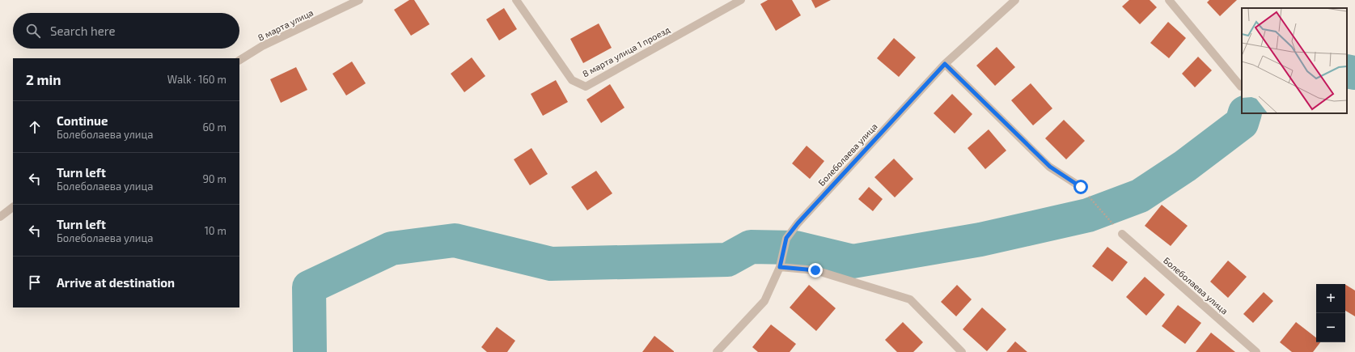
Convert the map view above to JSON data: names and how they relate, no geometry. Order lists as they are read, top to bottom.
{
  "streets": {
    "street": ["8 марта улица", "8 марта улица 1 проезд", "Болеболаева улица"]
  },
  "page": {
    "search": "Search here",
    "heading": ["2 min", "Walk · 160 m"],
    "list": [
      ["Continue", "Болеболаева улица", "60 m"],
      ["Turn left", "Болеболаева улица", "90 m"],
      ["Turn left", "Болеболаева улица", "10 m"],
      "Arrive at destination"
    ],
    "map_buttons": ["+", "−"]
  }
}
